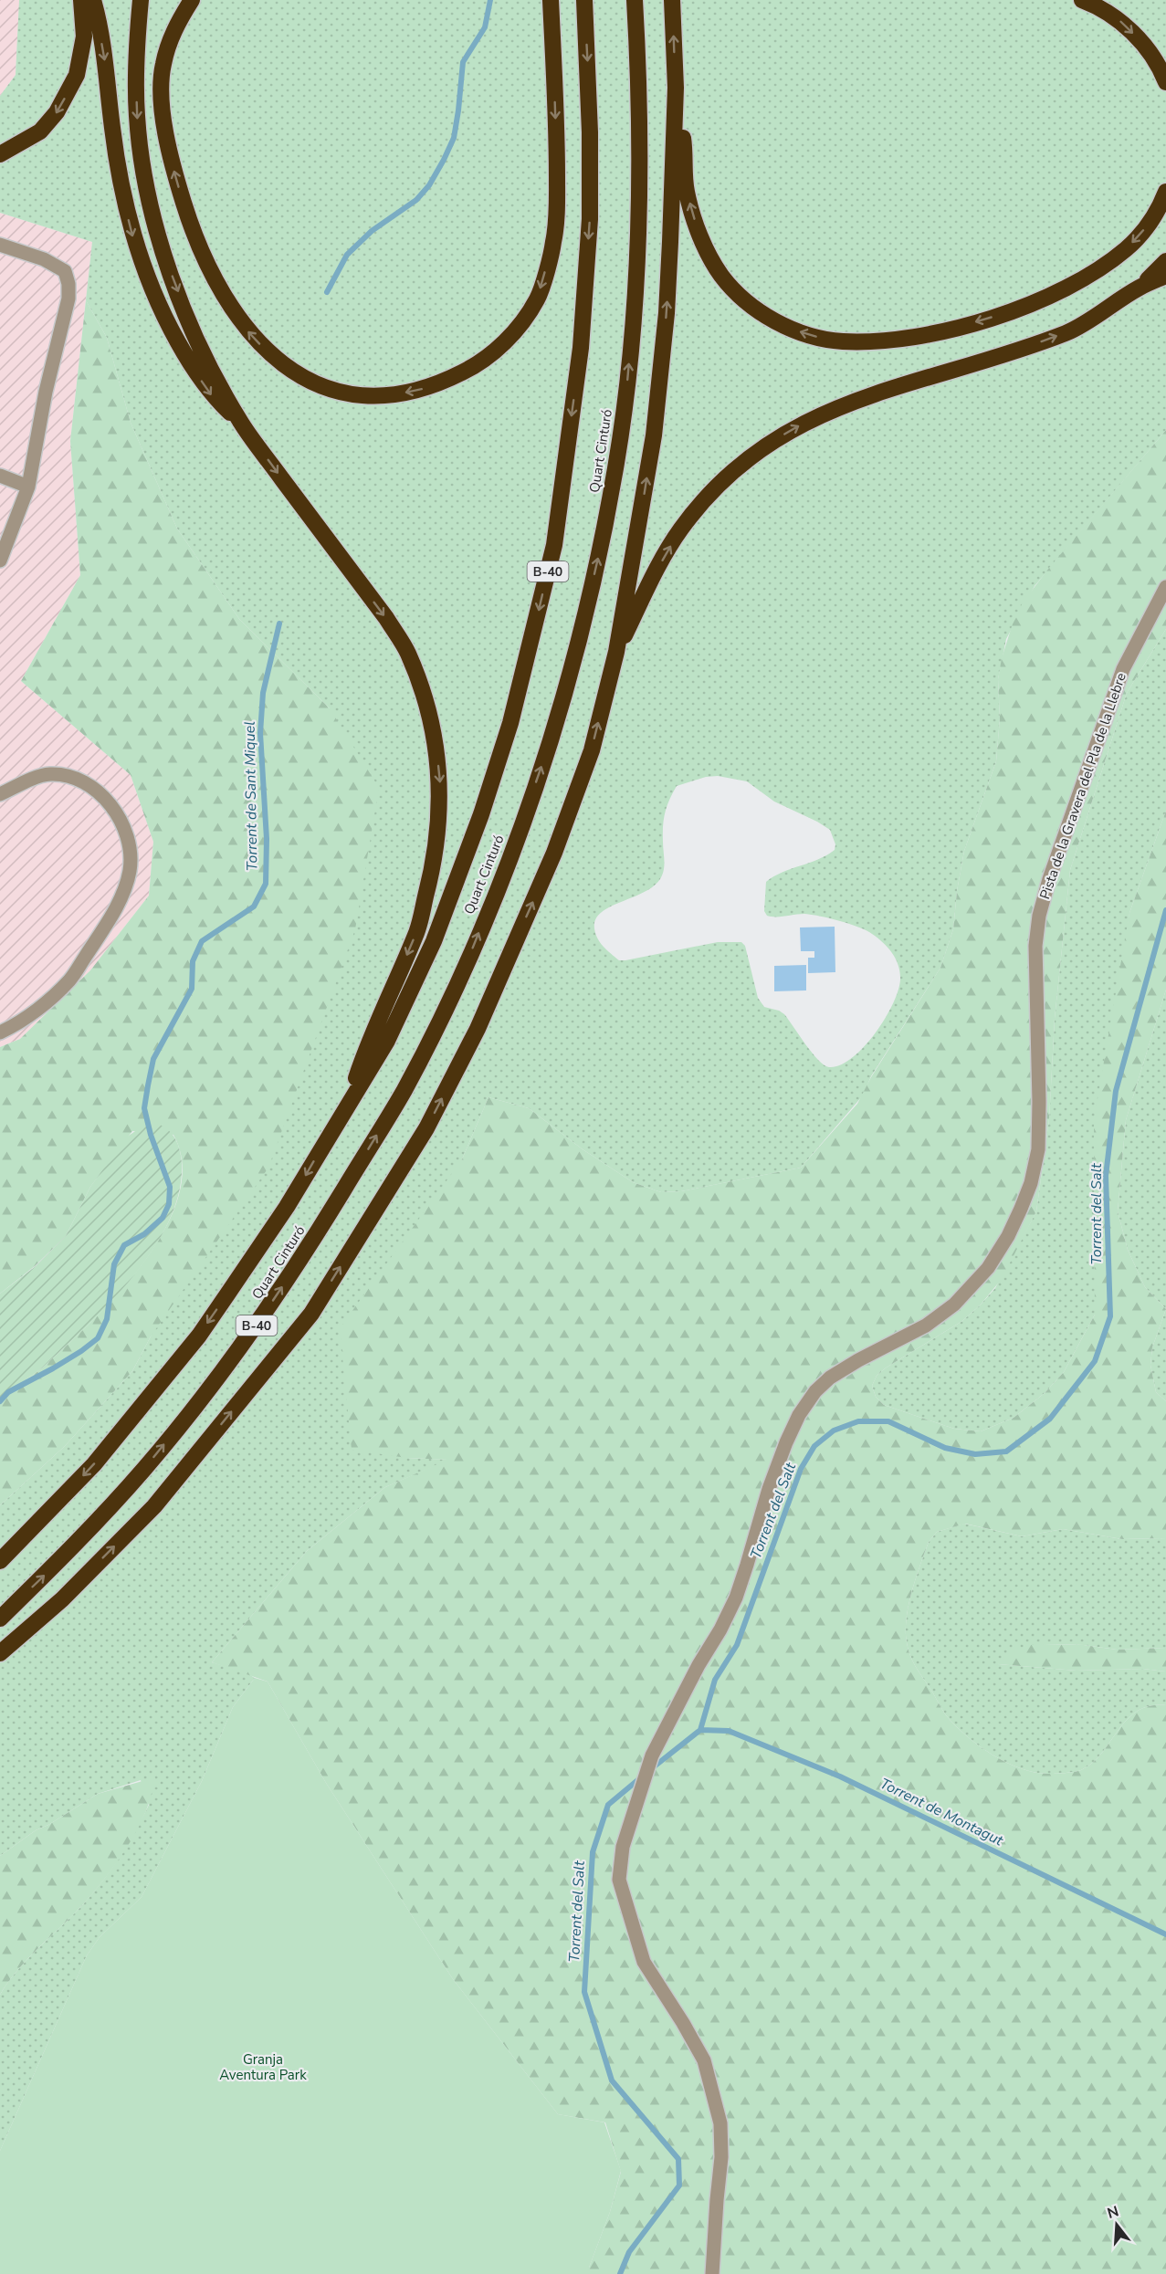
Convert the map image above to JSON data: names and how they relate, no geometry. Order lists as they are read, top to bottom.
{
  "streets": {
    "highway": ["Quart Cinturó", "B-40"],
    "street": ["Pista de la Gravera del Pla de la Llebre"]
  },
  "water": ["Torrent de Sant Miquel", "Torrent del Salt", "Torrent de Montagut"],
  "parks": ["Granja Aventura Park"],
  "north": "top"
}
